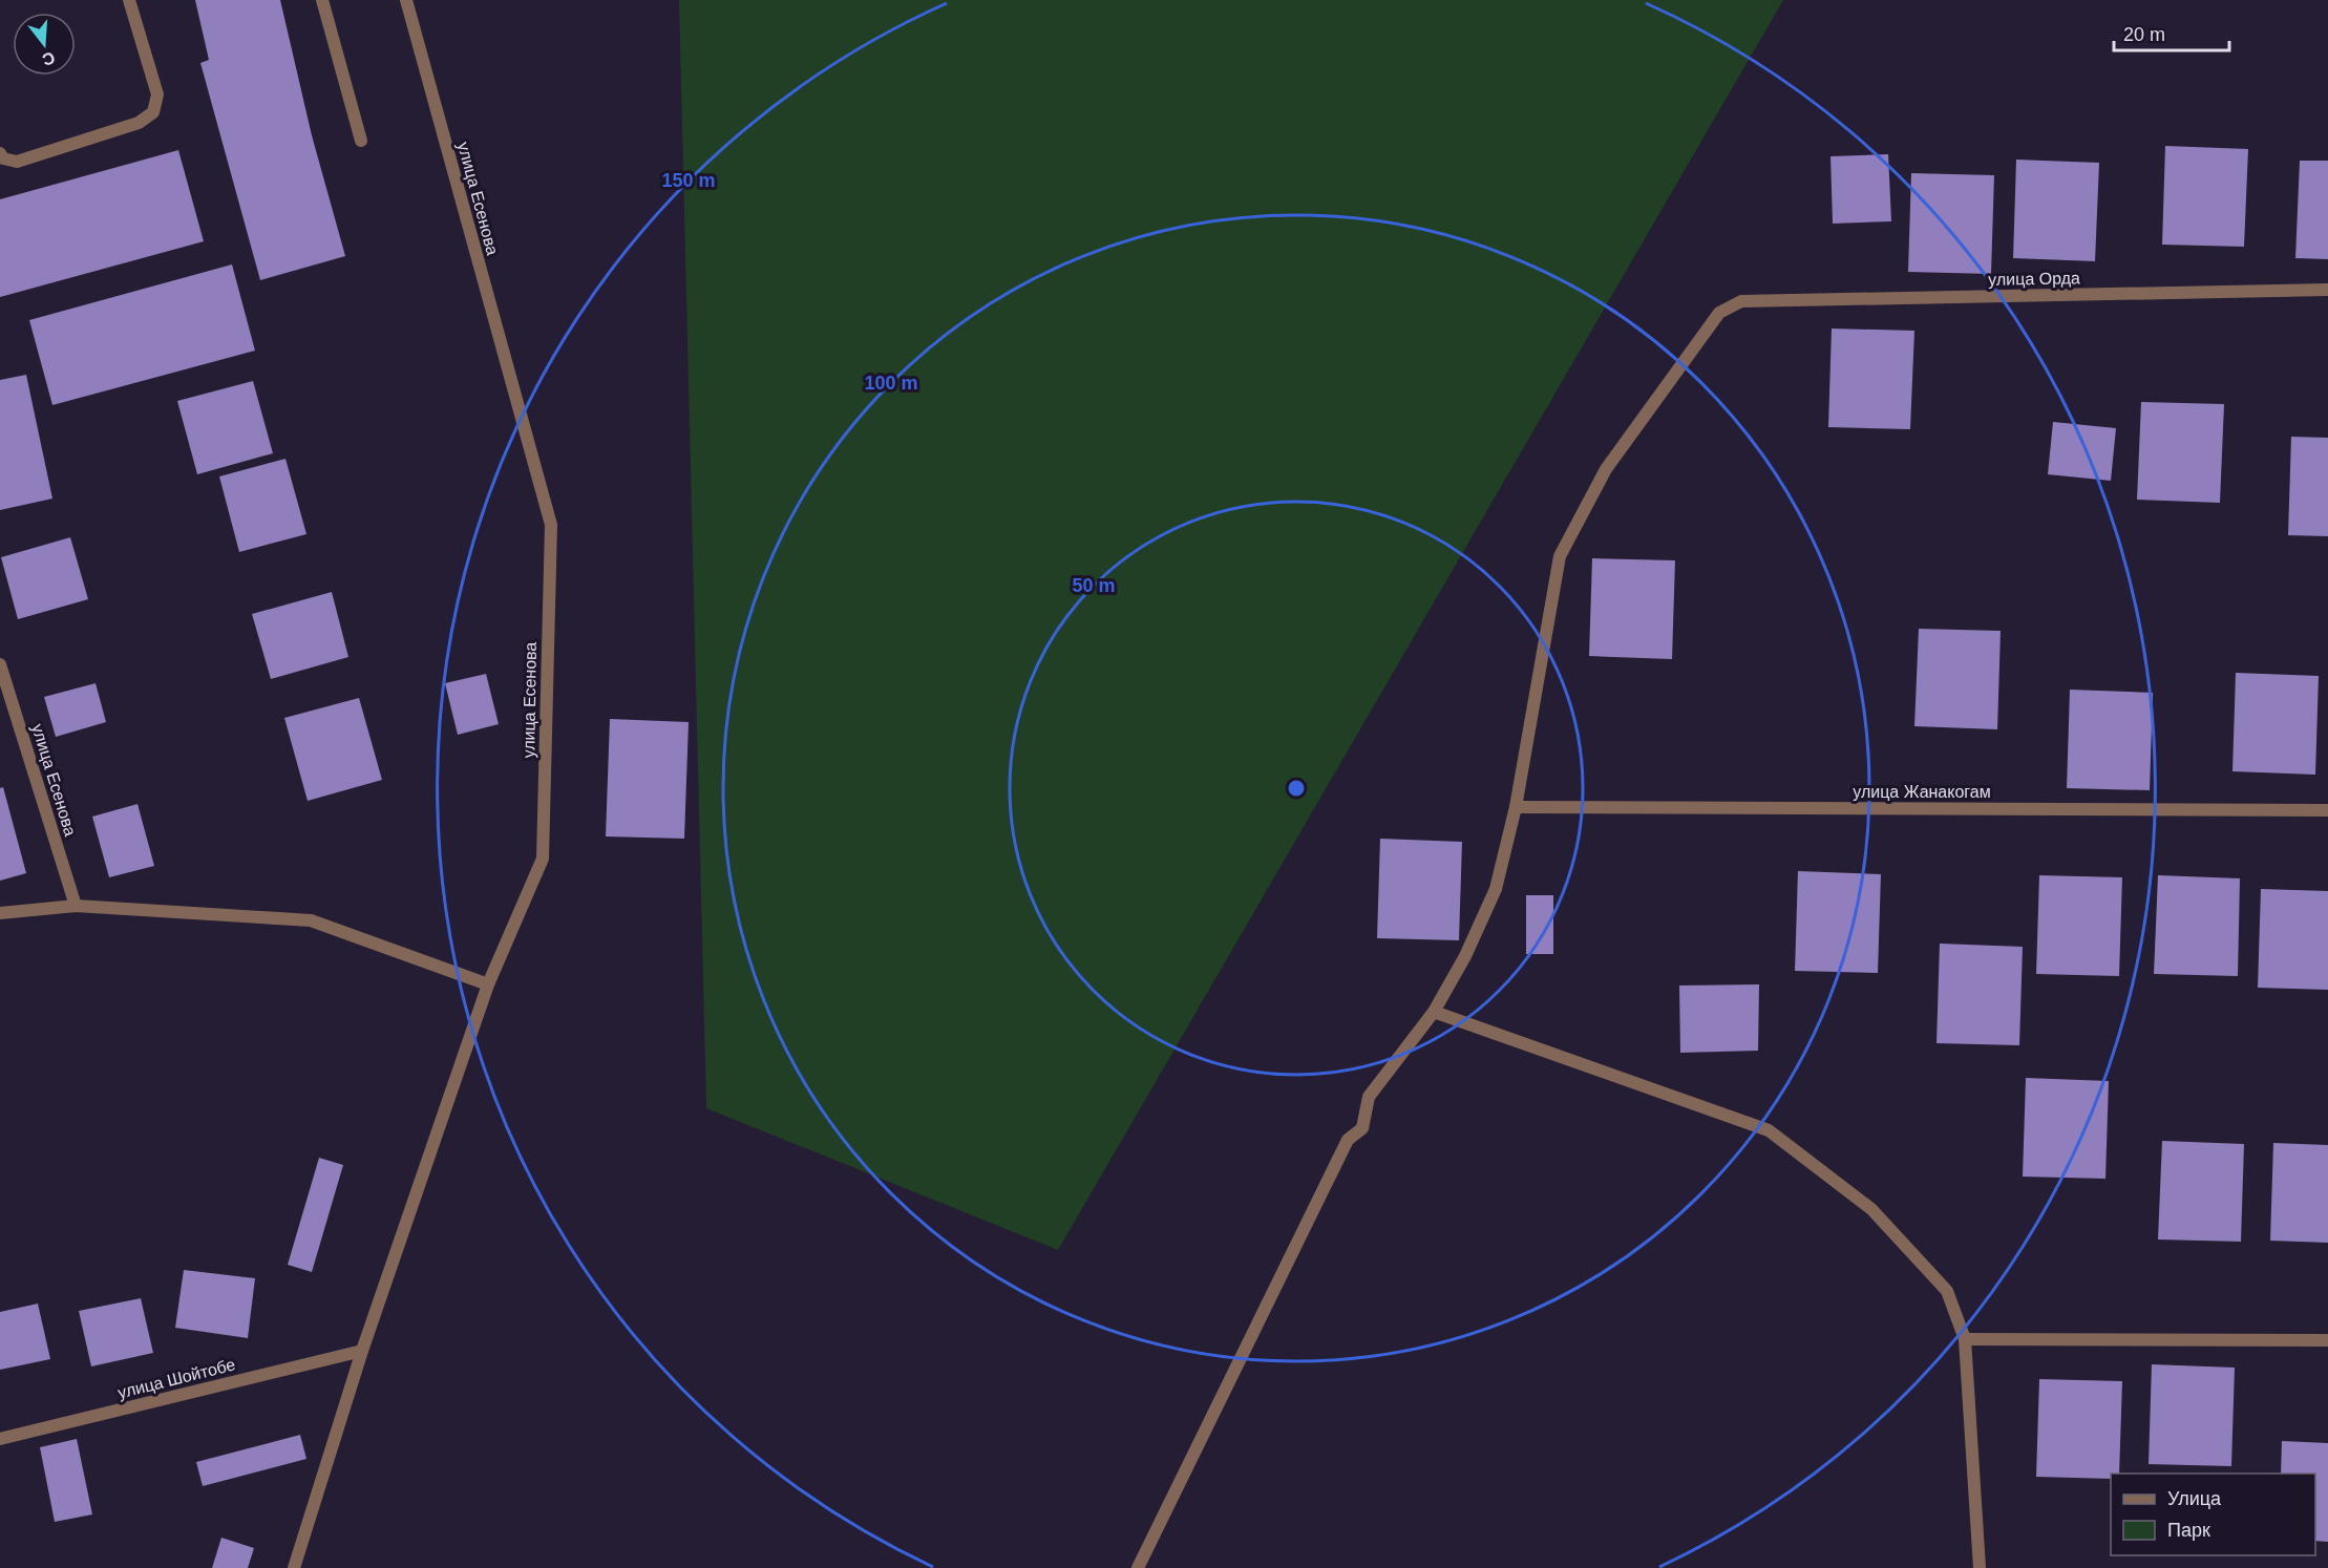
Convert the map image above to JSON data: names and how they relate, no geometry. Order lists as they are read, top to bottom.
{
  "streets": {
    "street": [
      "улица Есенова",
      "улица Орда",
      "улица Жанакогам",
      "улица Шойтобе"
    ]
  },
  "crossings": [
    ["улица Есенова", "улица Шойтобе"],
    ["улица Орда", "улица Жанакогам"]
  ],
  "legend": ["Улица", "Парк"],
  "scale_bar": "20 m",
  "north": "bottom",
  "rings": ["150 m", "100 m", "50 m"]
}
